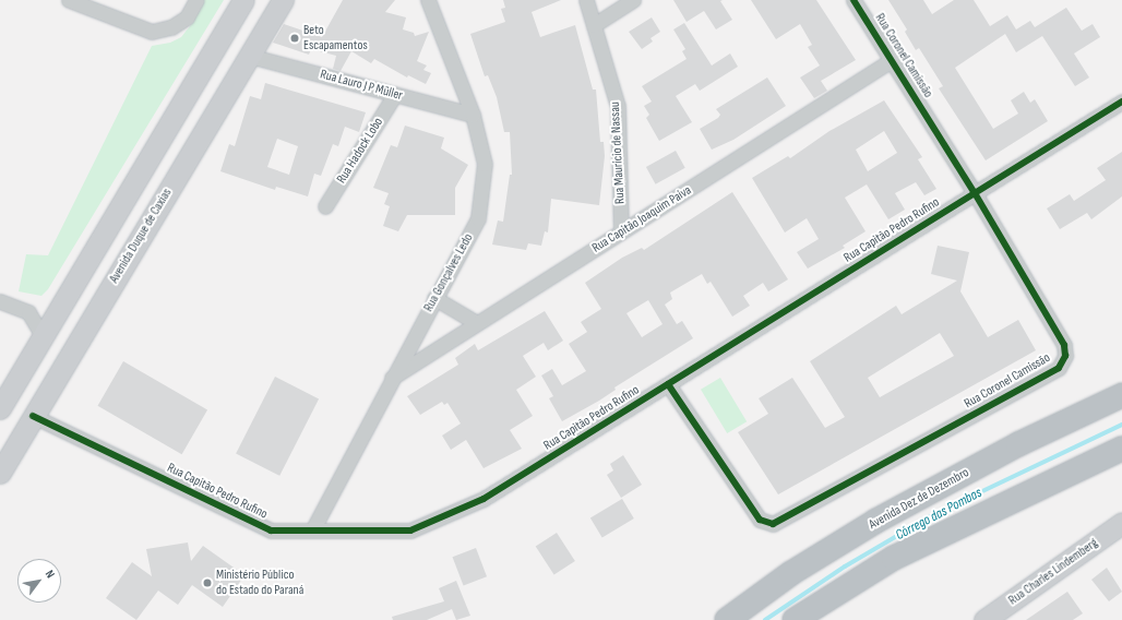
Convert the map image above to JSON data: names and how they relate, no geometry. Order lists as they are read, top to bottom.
{
  "streets": {
    "highway": ["Avenida Dez de Dezembro"],
    "main road": ["Avenida Duque de Caxias", "Rua Charles Lindemberg"],
    "street": [
      "Rua Coronel Camissão",
      "Rua Lauro J P Müller",
      "Rua Hadock Lobo",
      "Rua Maurício de Nassau",
      "Rua Capitão Joaquim Paiva",
      "Rua Capitão Pedro Rufino",
      "Rua Gonçalves Ledo"
    ]
  },
  "crossings": [
    ["Rua Coronel Camissão", "Rua Capitão Joaquim Paiva"],
    ["Rua Coronel Camissão", "Rua Capitão Pedro Rufino"],
    ["Rua Lauro J P Müller", "Rua Hadock Lobo"],
    ["Rua Lauro J P Müller", "Avenida Duque de Caxias"],
    ["Rua Lauro J P Müller", "Rua Gonçalves Ledo"],
    ["Rua Maurício de Nassau", "Rua Capitão Joaquim Paiva"],
    ["Rua Capitão Joaquim Paiva", "Rua Gonçalves Ledo"],
    ["Rua Capitão Pedro Rufino", "Avenida Duque de Caxias"],
    ["Rua Capitão Pedro Rufino", "Rua Gonçalves Ledo"]
  ],
  "water": ["Córrego das Pombas"],
  "places": ["Beto Escapamentos", "Ministério Público do Estado do Paraná"],
  "north": "top right"
}
